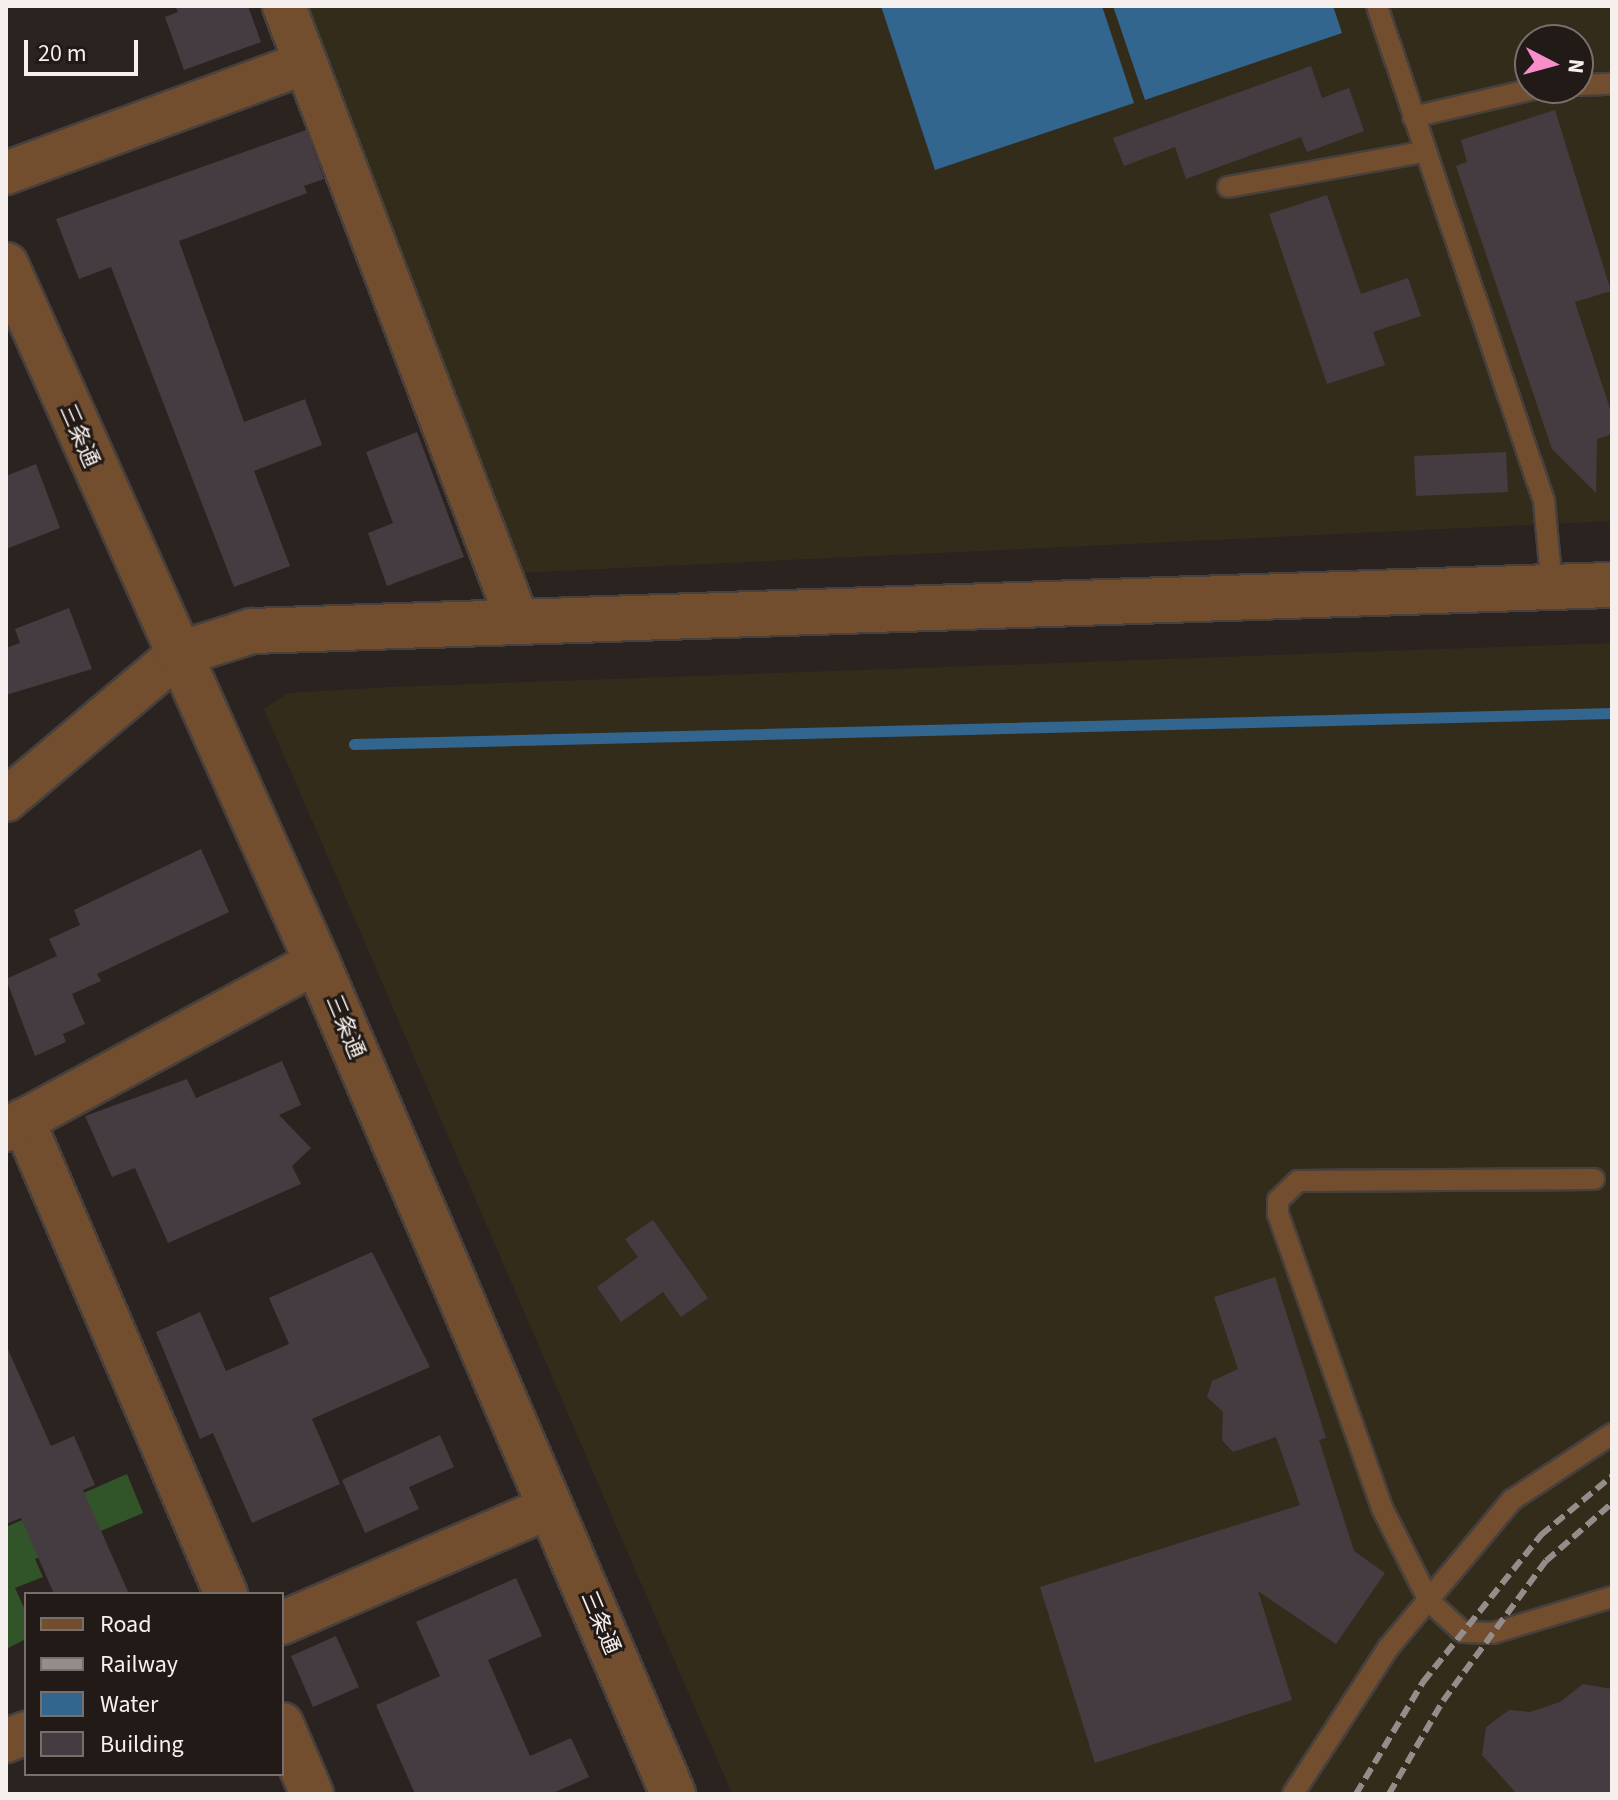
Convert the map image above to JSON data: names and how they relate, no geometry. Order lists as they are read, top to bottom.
{
  "streets": {
    "street": ["三条通"]
  },
  "legend": [
    "Road",
    "Railway",
    "Water",
    "Building"
  ],
  "scale_bar": "20 m",
  "north": "right"
}
